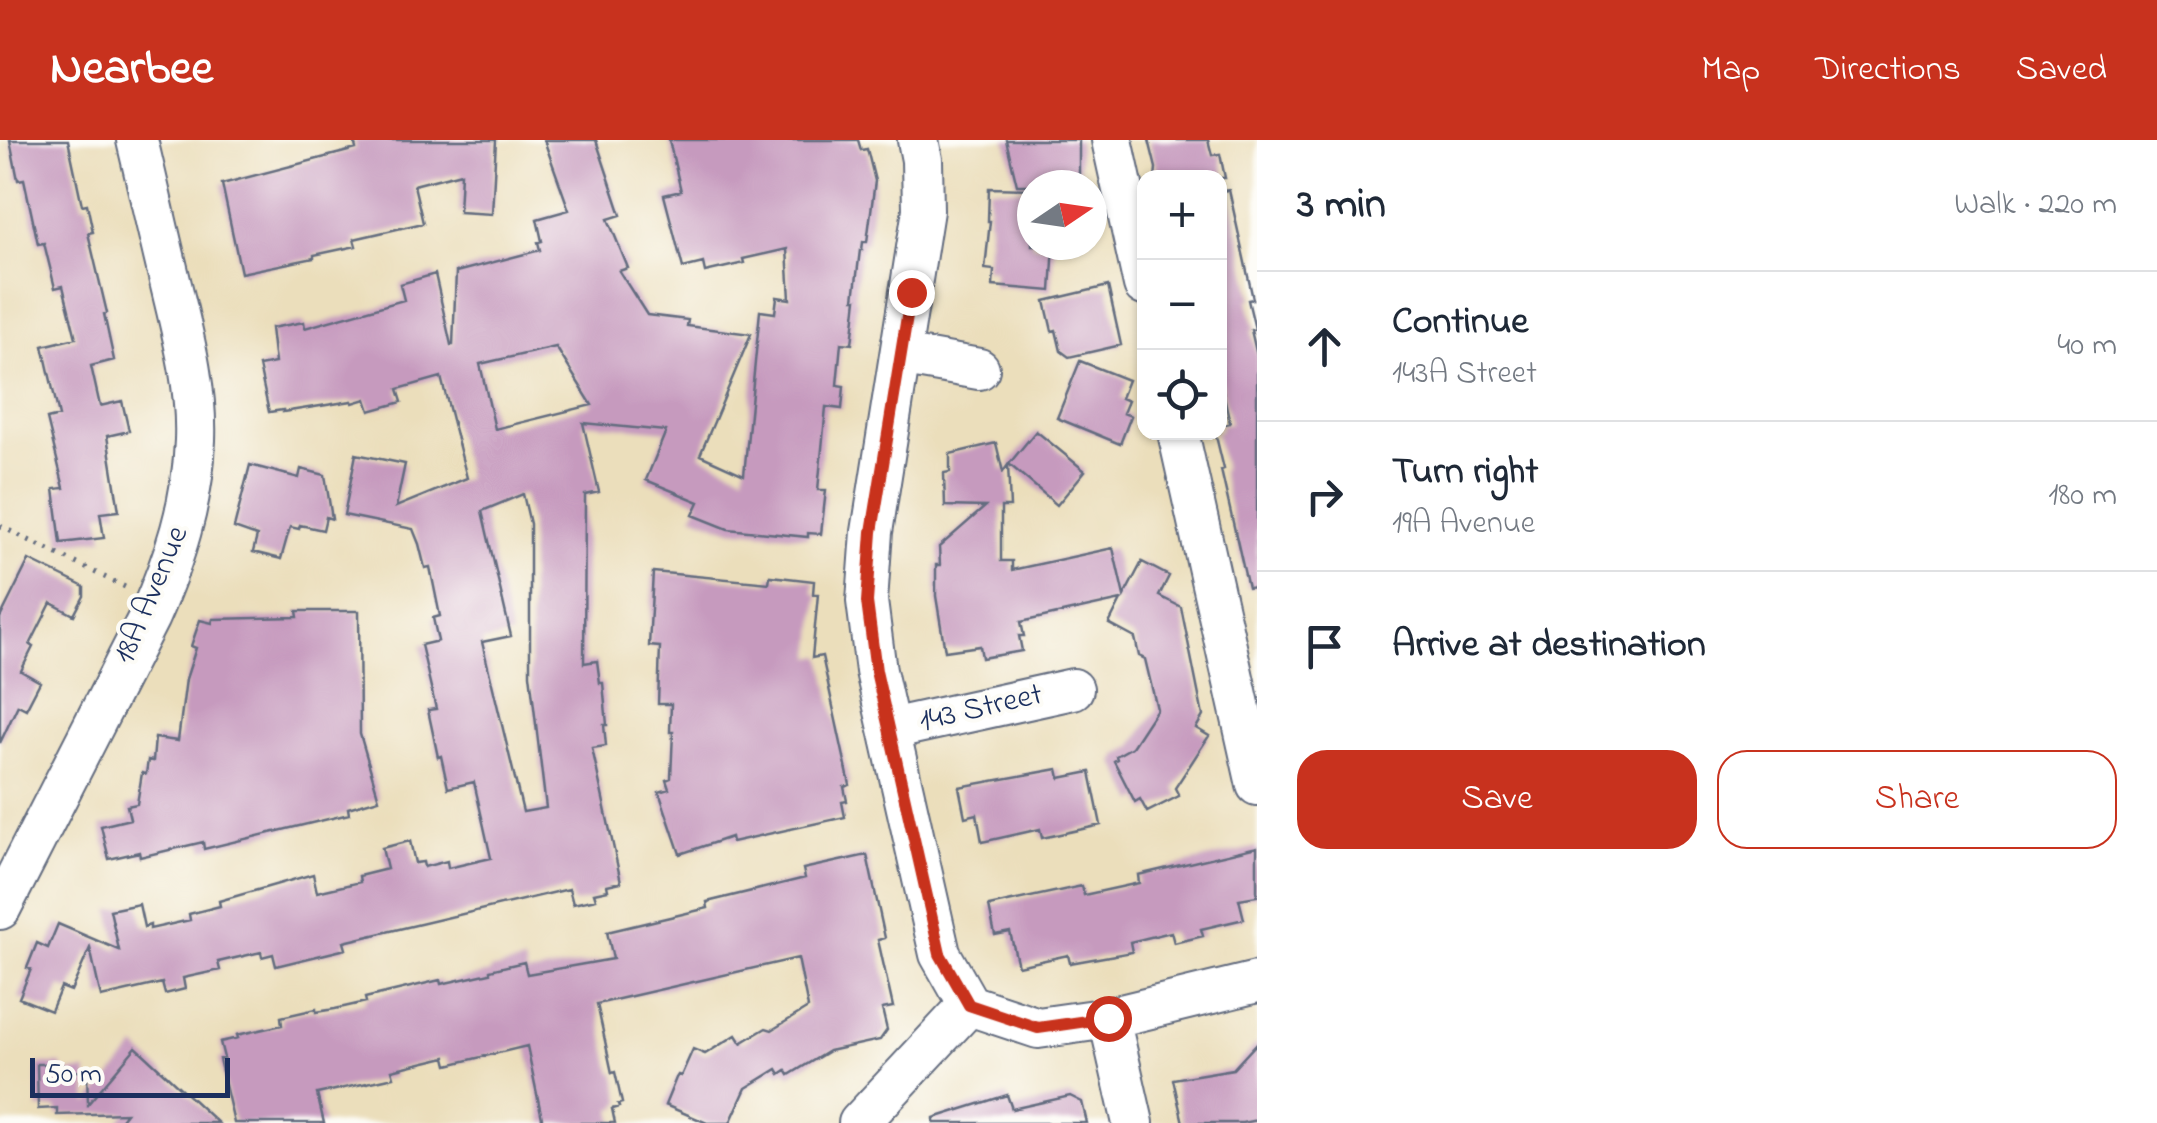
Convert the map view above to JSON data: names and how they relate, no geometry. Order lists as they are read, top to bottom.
{
  "streets": {
    "street": ["18A Avenue", "143 Street"]
  },
  "scale_bar": "50 m",
  "north": "right",
  "page": {
    "header": "Nearbee",
    "nav": ["Map", "Directions", "Saved"],
    "heading": ["3 min", "Walk · 220 m"],
    "map_buttons": ["+", "−"],
    "list": [
      ["Continue", "143A Street", "40 m"],
      ["Turn right", "19A Avenue", "180 m"],
      "Arrive at destination"
    ],
    "buttons": ["Save", "Share"],
    "scale": "50 m"
  }
}
